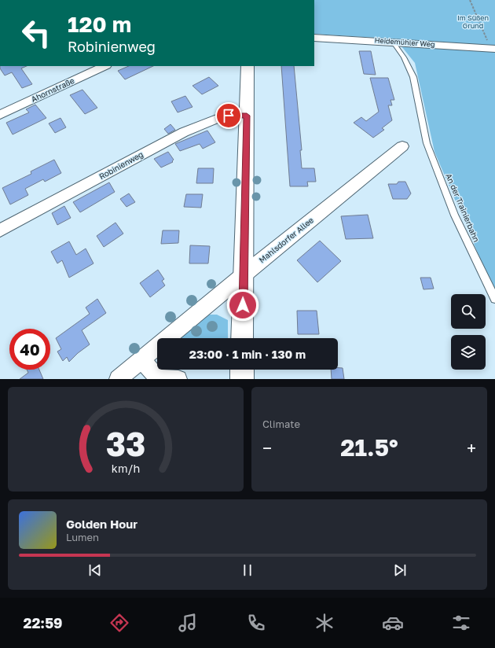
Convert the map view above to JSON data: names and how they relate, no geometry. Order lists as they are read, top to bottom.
{
  "streets": {
    "street": [
      "Heidemühler Weg",
      "Ahornstraße",
      "Robinienweg",
      "Mahlsdorfer Allee"
    ],
    "lane": ["An der Trainierbahn"]
  },
  "crossings": [
    ["Heidemühler Weg", "An der Trainierbahn"]
  ],
  "parks": ["Im Süßen Grund"],
  "page": {
    "turn": ["120 m", "Robinienweg"],
    "limit": "40",
    "trip": "23:00 · 1 min · 130 m",
    "tile": "Climate",
    "heat": ["−", "21.5°", "+"],
    "song": ["Golden Hour", "Lumen"],
    "tabs": "22:59",
    "gauge": ["33", "km/h"]
  }
}
